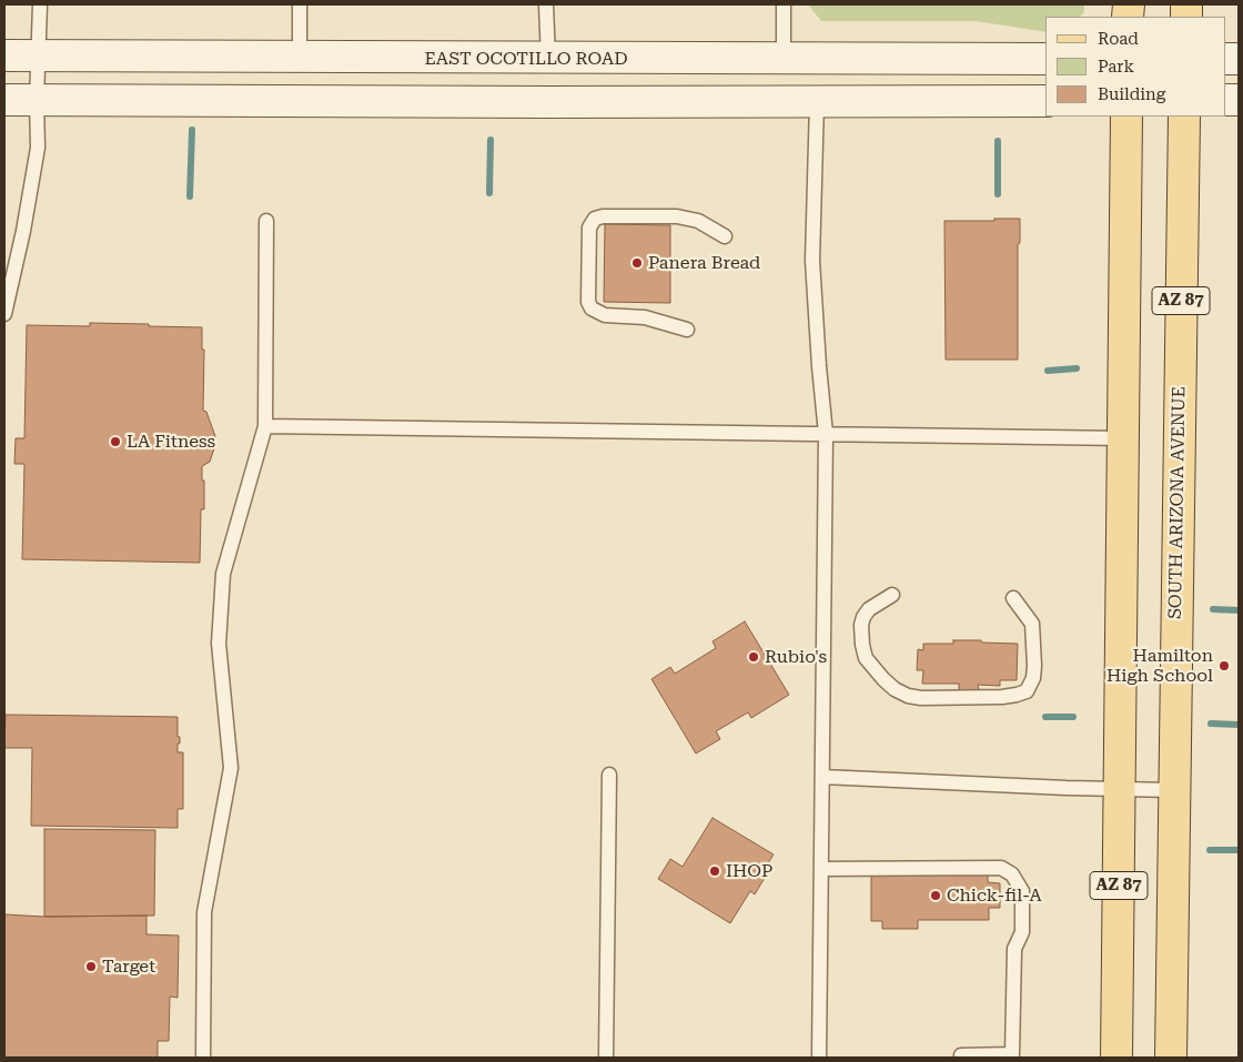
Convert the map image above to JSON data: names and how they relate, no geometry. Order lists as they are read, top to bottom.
{
  "streets": {
    "main road": ["EAST OCOTILLO ROAD", "AZ 87", "SOUTH ARIZONA AVENUE"]
  },
  "places": [
    "Panera Bread",
    "LA Fitness",
    "Rubio's",
    "Hamilton High School",
    "IHOP",
    "Chick-fil-A",
    "Target"
  ],
  "legend": ["Road", "Park", "Building"]
}
